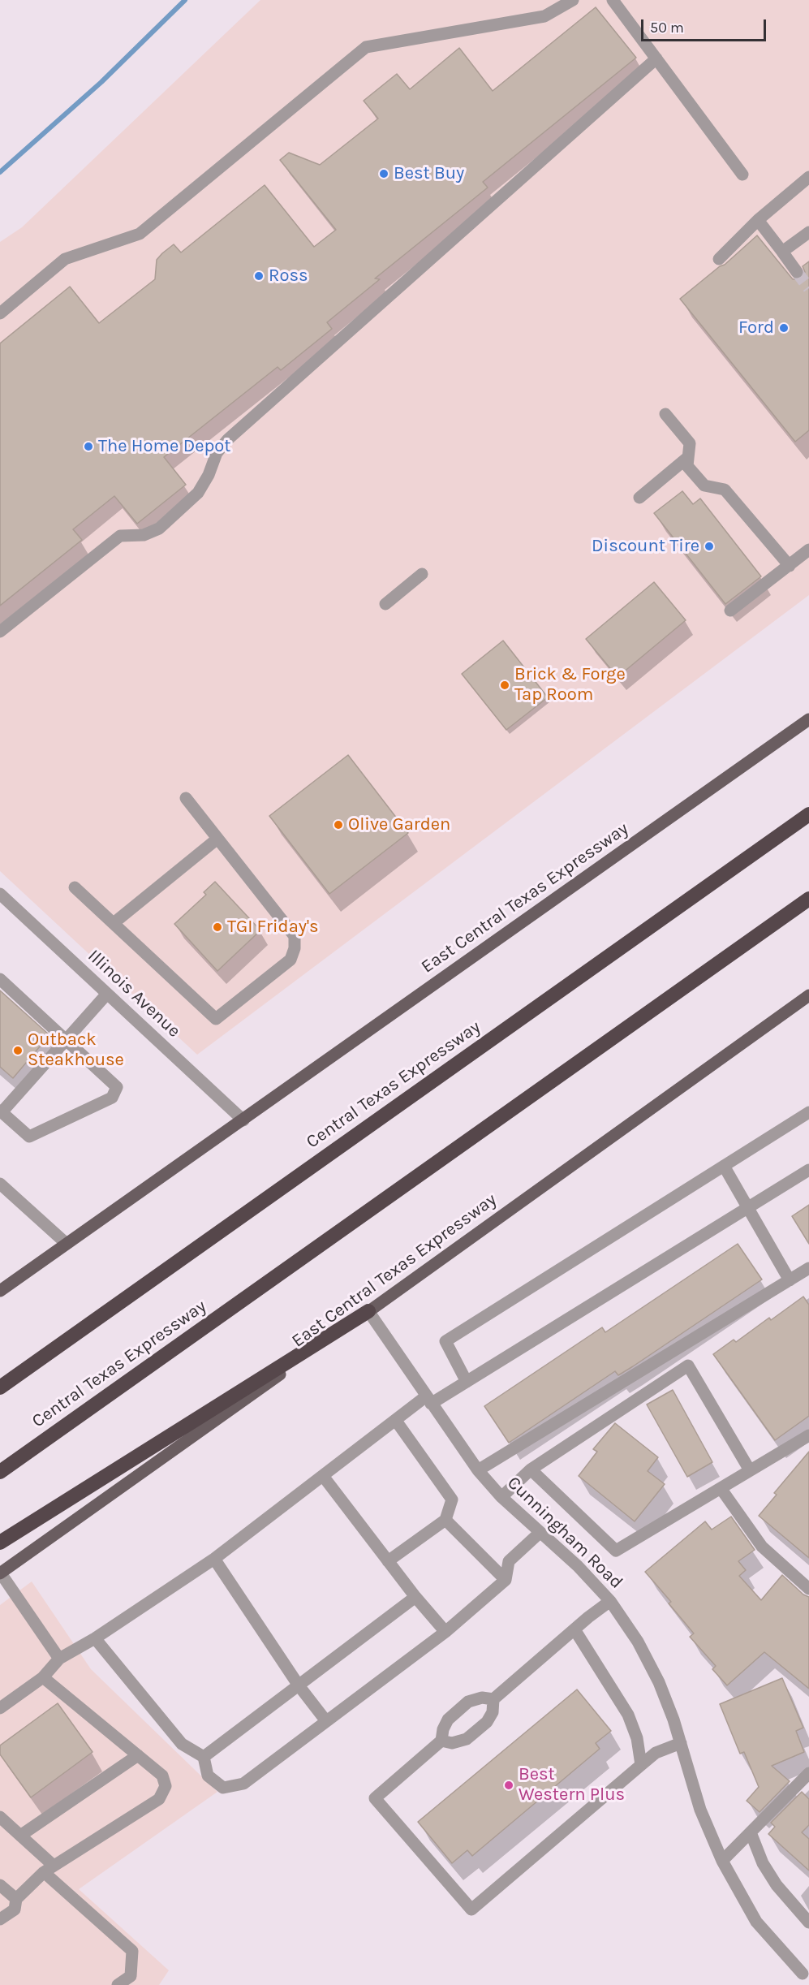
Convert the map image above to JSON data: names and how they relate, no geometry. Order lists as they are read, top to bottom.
{
  "streets": {
    "highway": ["Central Texas Expressway"],
    "main road": ["East Central Texas Expressway"],
    "street": ["Illinois Avenue", "Cunningham Road"]
  },
  "crossings": [
    ["East Central Texas Expressway", "Illinois Avenue"],
    ["East Central Texas Expressway", "Cunningham Road"]
  ],
  "places": [
    "Best Buy",
    "Ross",
    "Ford",
    "The Home Depot",
    "Discount Tire",
    "Brick & Forge Tap Room",
    "Olive Garden",
    "TGI Friday's",
    "Outback Steakhouse",
    "Best Western Plus"
  ],
  "scale_bar": "50 m"
}
